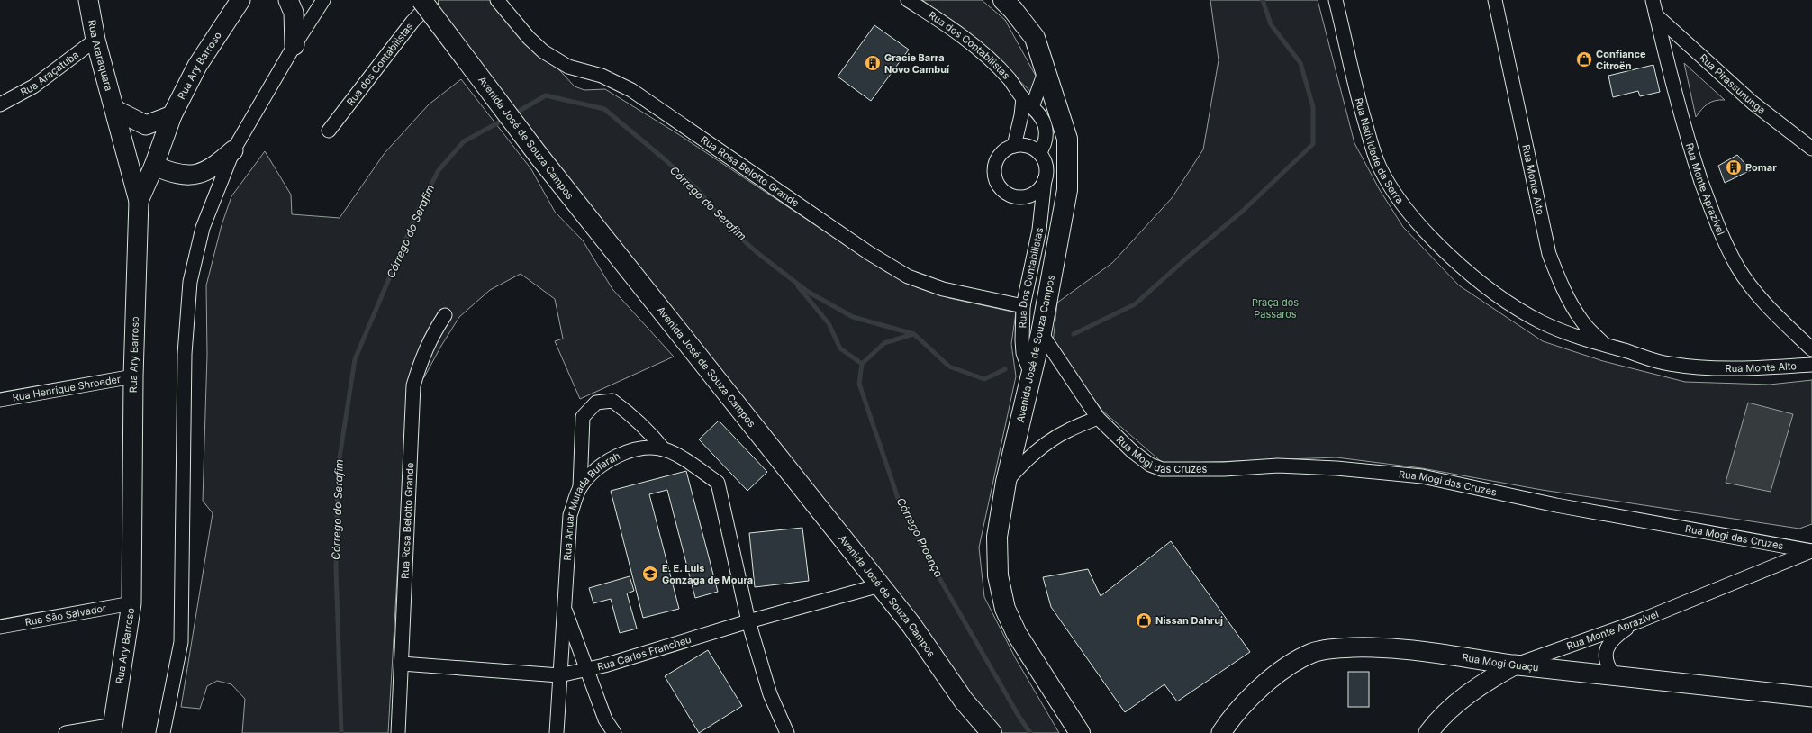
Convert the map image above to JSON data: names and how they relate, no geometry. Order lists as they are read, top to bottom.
{
  "streets": {
    "highway": ["Avenida José de Souza Campos"],
    "main road": [
      "Rua Araraquara",
      "Rua Ary Barroso",
      "Rua Monte Aprazível",
      "Rua Mogi Guaçu"
    ],
    "street": [
      "Rua dos Contabilistas",
      "Rua Araçatuba",
      "Rua Pirassununga",
      "Rua Natividade da Serra",
      "Rua Rosa Belotto Grande",
      "Rua Monte Alto",
      "Rua Dos Contabilistas",
      "Rua Henrique Shroeder",
      "Rua Mogi das Cruzes",
      "Rua Anuar Murada Bufarah",
      "Rua São Salvador",
      "Rua Carlos Francheu"
    ]
  },
  "crossings": [
    ["Rua dos Contabilistas", "Rua Dos Contabilistas"],
    ["Rua Araraquara", "Rua Ary Barroso"],
    ["Rua Araraquara", "Rua Araçatuba"],
    ["Rua Ary Barroso", "Rua Henrique Shroeder"],
    ["Rua Ary Barroso", "Rua São Salvador"],
    ["Rua Pirassununga", "Rua Monte Aprazível"],
    ["Avenida José de Souza Campos", "Rua Dos Contabilistas"],
    ["Avenida José de Souza Campos", "Rua Mogi das Cruzes"],
    ["Avenida José de Souza Campos", "Rua Carlos Francheu"],
    ["Rua Natividade da Serra", "Rua Monte Alto"],
    ["Rua Rosa Belotto Grande", "Rua Dos Contabilistas"],
    ["Rua Rosa Belotto Grande", "Rua Carlos Francheu"],
    ["Rua Monte Aprazível", "Rua Mogi das Cruzes"],
    ["Rua Monte Aprazível", "Rua Mogi Guaçu"],
    ["Rua Anuar Murada Bufarah", "Rua Carlos Francheu"]
  ],
  "water": ["Córrego do Serafim", "Córrego Proença"],
  "parks": ["Praça dos Passaros"],
  "places": {
    "shop": ["Confiance Citroën", "Nissan Dahruj"],
    "building": ["Gracie Barra Novo Cambuí", "Pomar"],
    "school or university": ["E. E. Luis Gonzaga de Moura"]
  }
}
